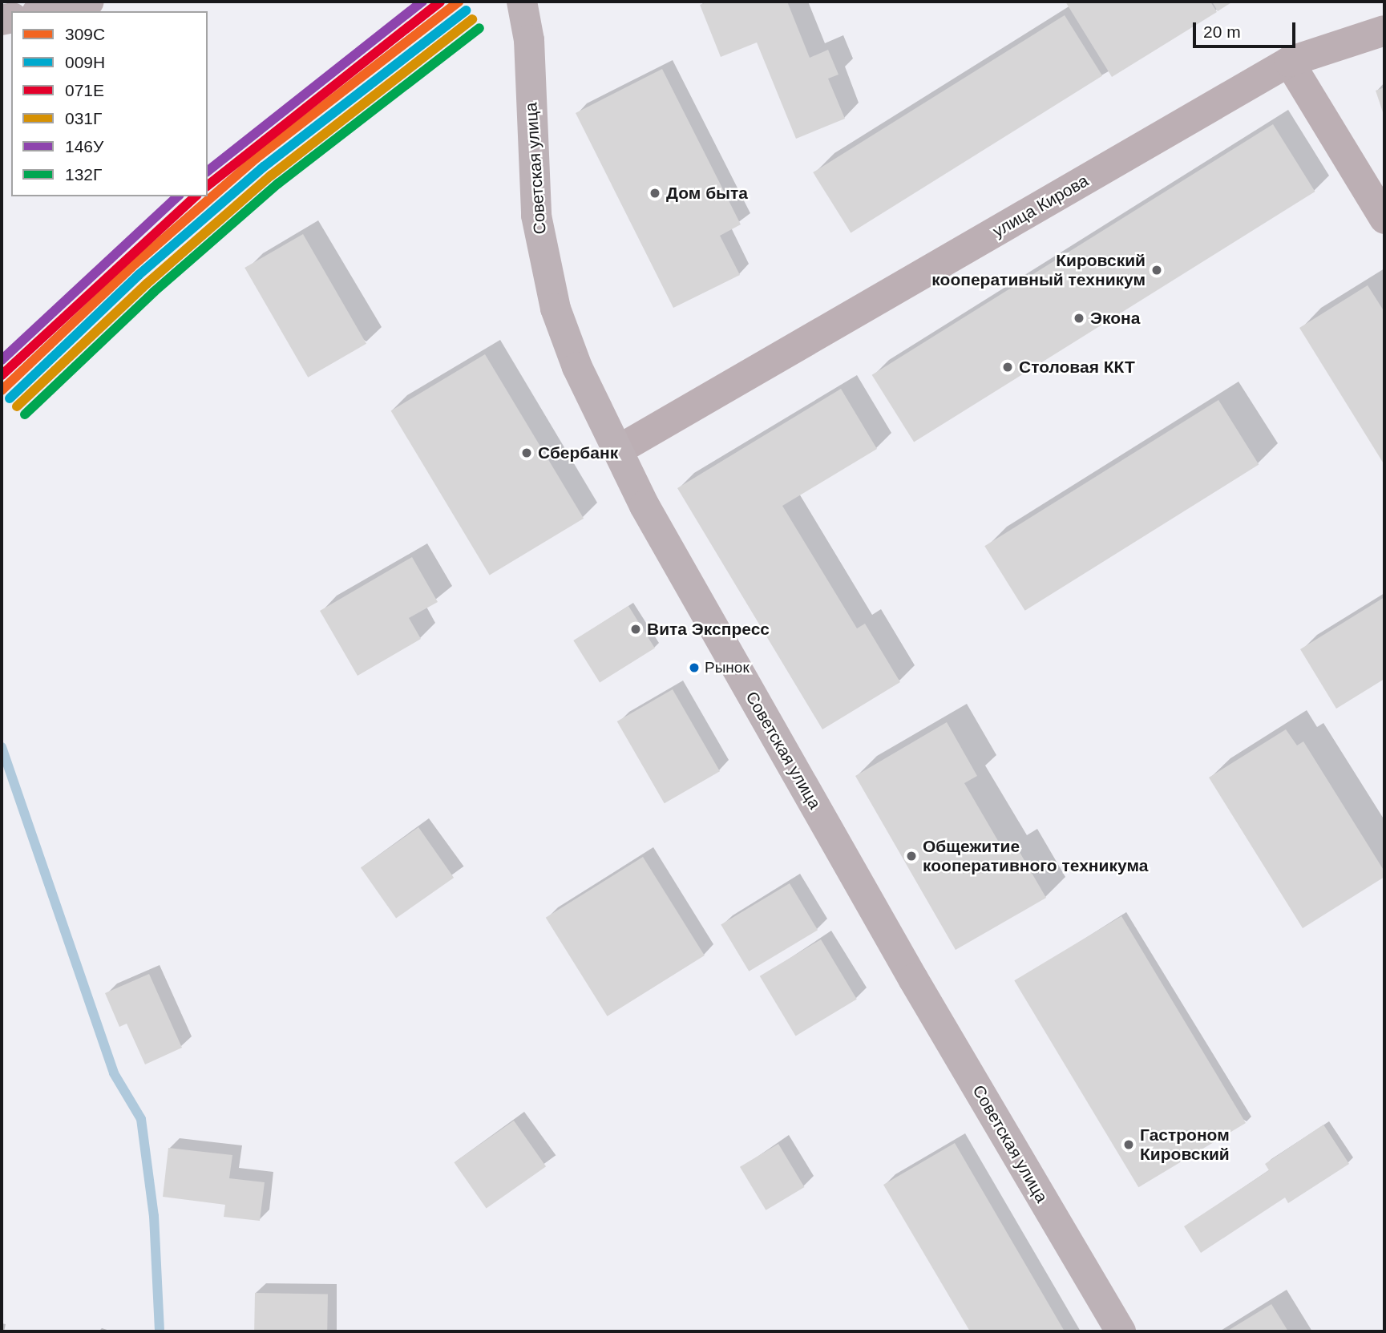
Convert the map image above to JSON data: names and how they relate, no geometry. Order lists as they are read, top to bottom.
{
  "streets": {
    "main road": ["Советская улица"],
    "street": ["улица Кирова"]
  },
  "crossings": [
    ["Советская улица", "улица Кирова"]
  ],
  "places": [
    "Дом быта",
    "Кировский кооперативный техникум",
    "Экона",
    "Столовая ККТ",
    "Сбербанк",
    "Вита Экспресс",
    "Рынок",
    "Общежитие кооперативного техникума",
    "Гастроном Кировский"
  ],
  "lines": [
    "transit line 309С",
    "transit line 071Е",
    "transit line 146У",
    "transit line 009Н",
    "transit line 031Г",
    "transit line 132Г"
  ],
  "legend": [
    "309С",
    "009Н",
    "071Е",
    "031Г",
    "146У",
    "132Г"
  ],
  "scale_bar": "20 m"
}
